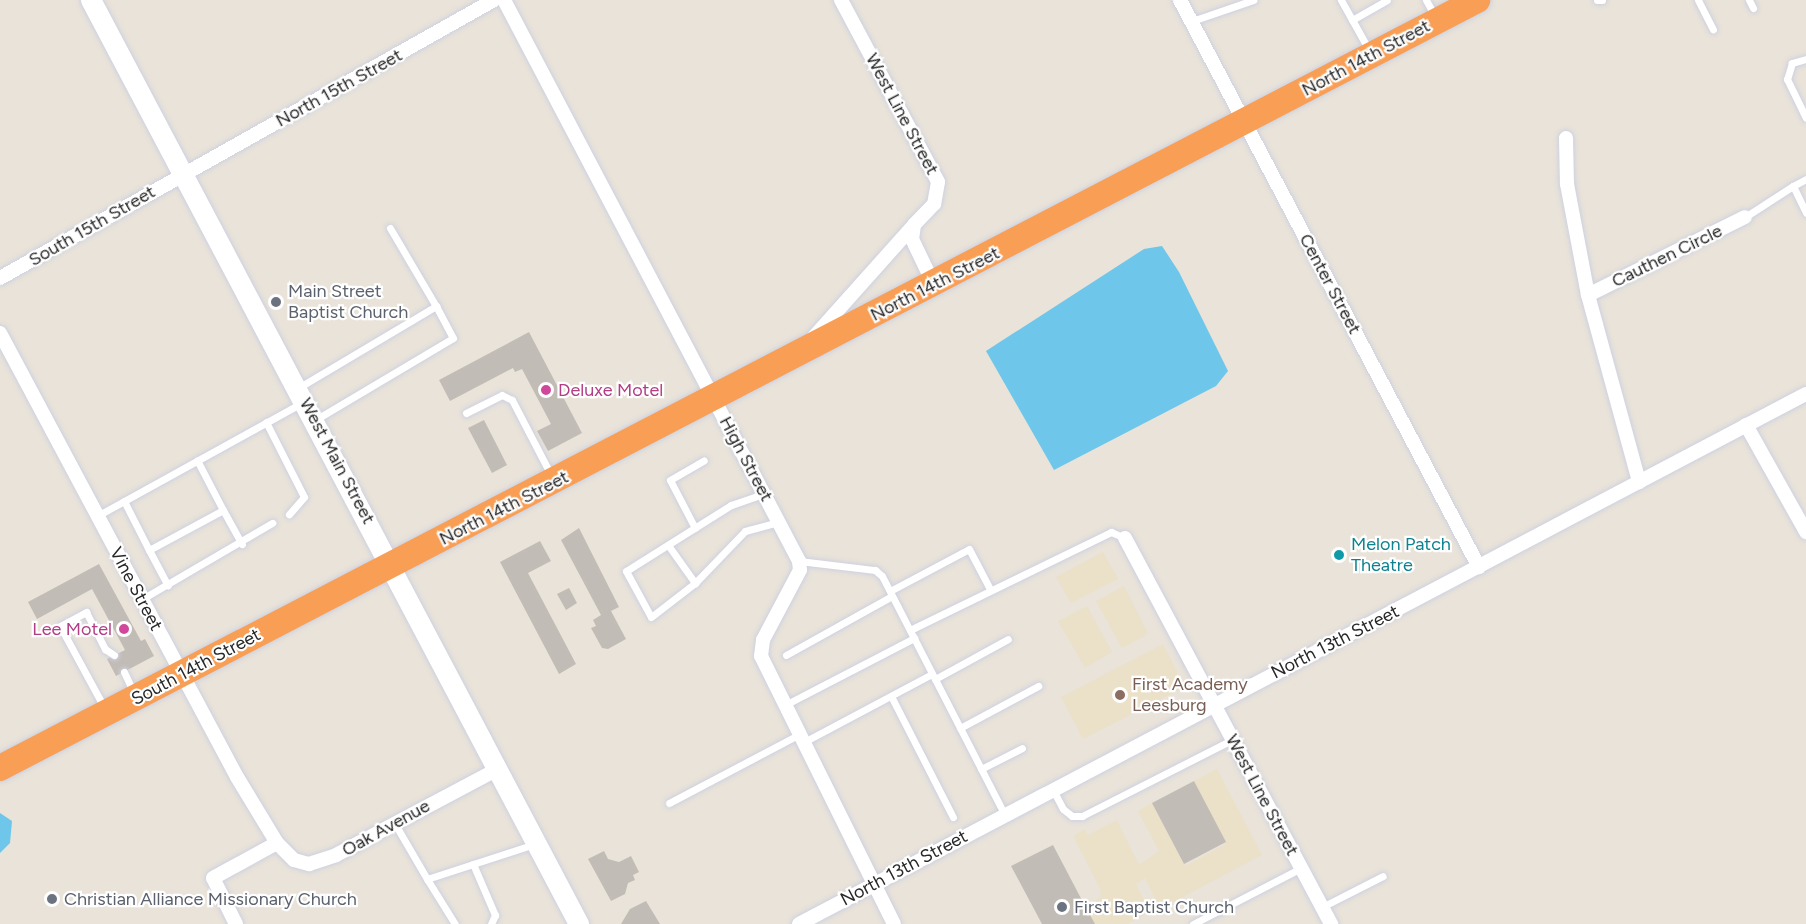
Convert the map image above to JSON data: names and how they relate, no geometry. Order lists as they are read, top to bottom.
{
  "streets": {
    "highway": ["North 14th Street", "South 14th Street"],
    "main road": ["West Main Street"],
    "street": [
      "North 15th Street",
      "West Line Street",
      "South 15th Street",
      "Cauthen Circle",
      "Center Street",
      "High Street",
      "Vine Street",
      "North 13th Street",
      "Oak Avenue"
    ]
  },
  "crossings": [
    ["North 14th Street", "West Line Street"],
    ["North 14th Street", "Center Street"],
    ["North 14th Street", "High Street"],
    ["North 14th Street", "West Main Street"],
    ["North 14th Street", "South 14th Street"],
    ["North 15th Street", "South 15th Street"],
    ["North 15th Street", "West Main Street"],
    ["West Line Street", "North 13th Street"],
    ["South 15th Street", "West Main Street"],
    ["Center Street", "North 13th Street"],
    ["West Main Street", "South 14th Street"],
    ["West Main Street", "Oak Avenue"],
    ["Vine Street", "South 14th Street"],
    ["Vine Street", "Oak Avenue"]
  ],
  "places": [
    "Main Street Baptist Church",
    "Deluxe Motel",
    "Melon Patch Theatre",
    "Lee Motel",
    "First Academy Leesburg",
    "Christian Alliance Missionary Church",
    "First Baptist Church"
  ]
}
